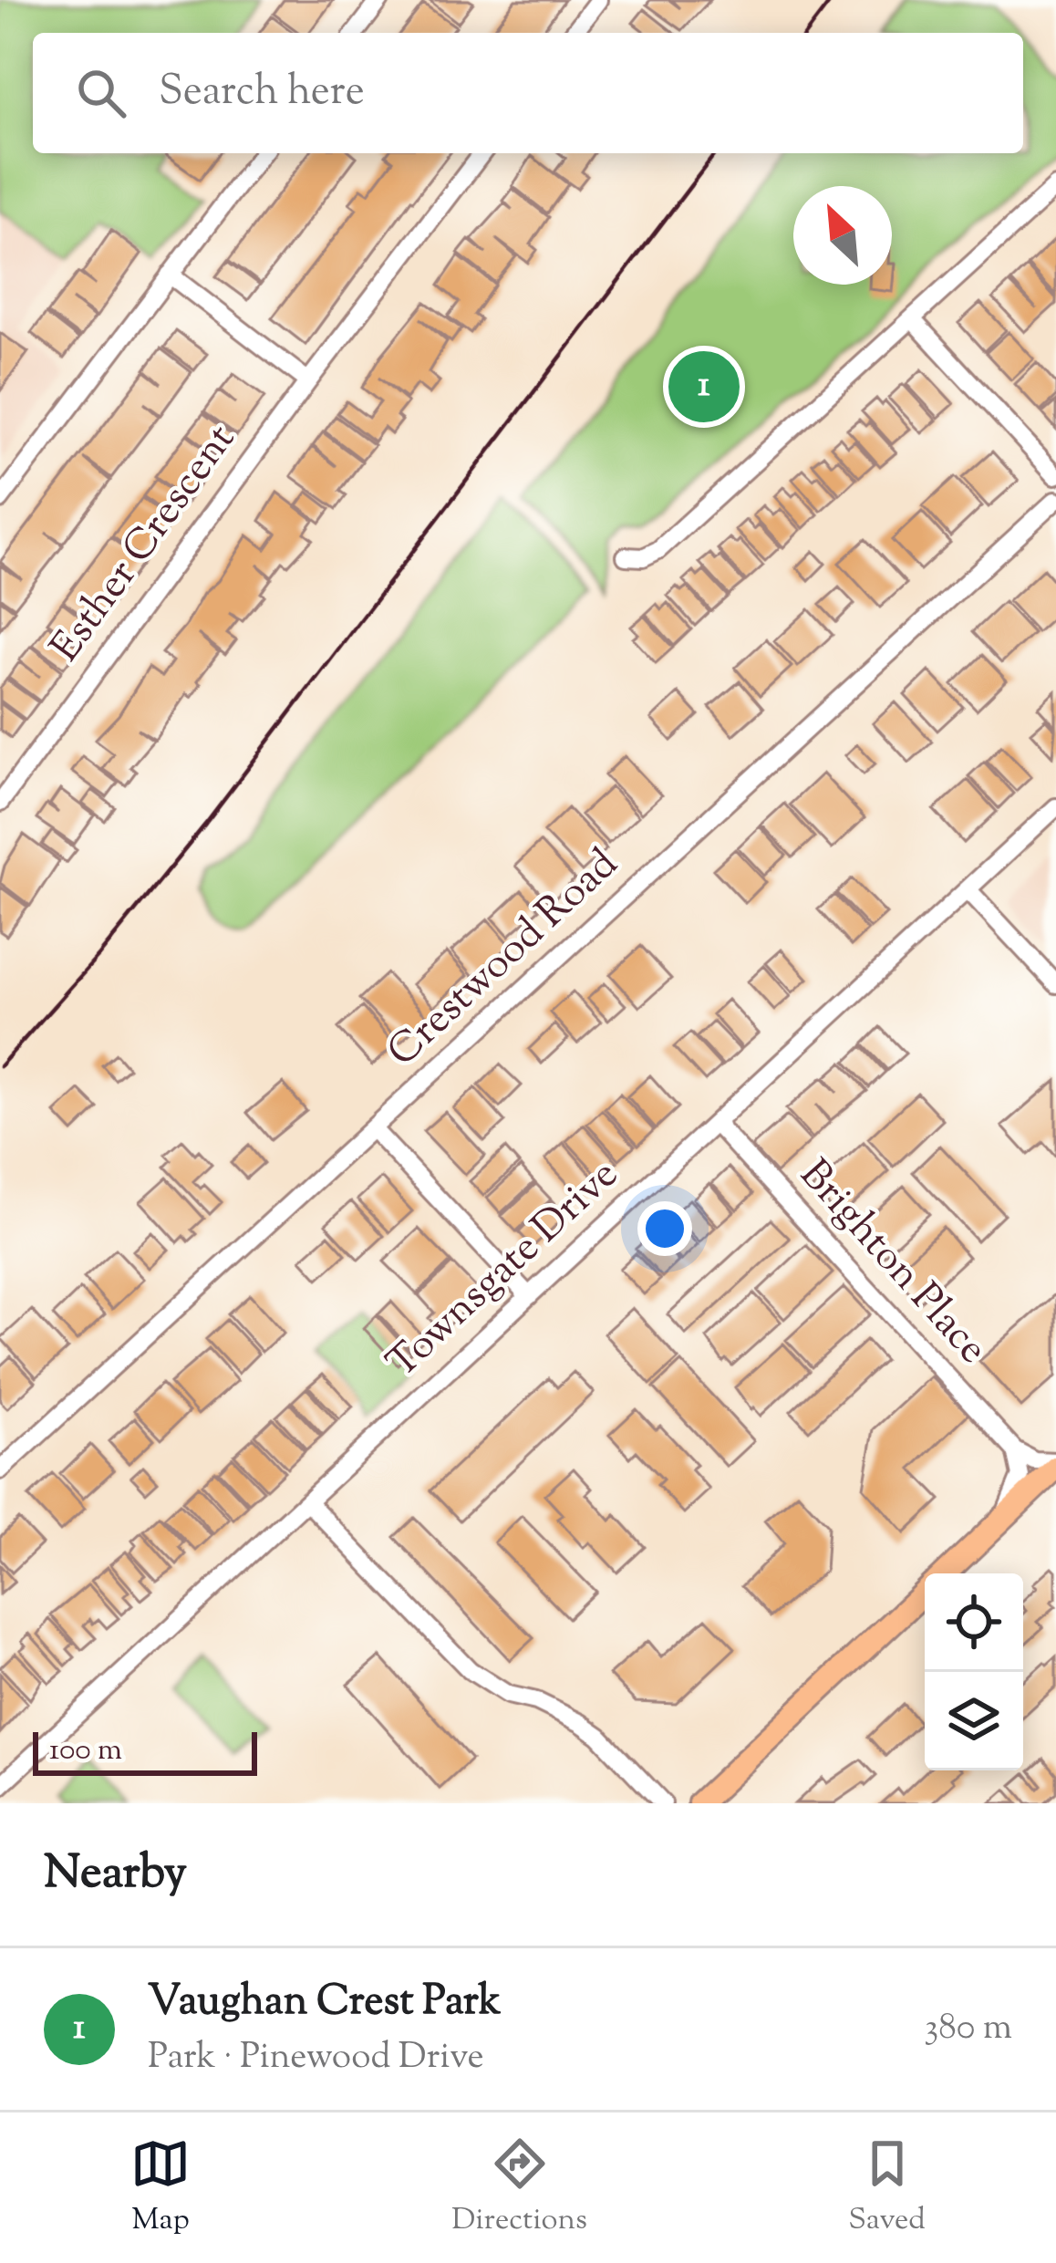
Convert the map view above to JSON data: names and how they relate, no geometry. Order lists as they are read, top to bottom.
{
  "streets": {
    "street": [
      "Esther Crescent",
      "Crestwood Road",
      "Brighton Place",
      "Townsgate Drive"
    ]
  },
  "crossings": [
    ["Brighton Place", "Townsgate Drive"]
  ],
  "scale_bar": "100 m",
  "north": "top left",
  "page": {
    "search": "Search here",
    "pins": "1",
    "scale": "100 m",
    "heading": "Nearby",
    "list": [
      {
        "mark": "1",
        "name": "Vaughan Crest Park",
        "note": "Park · Pinewood Drive",
        "value": "380 m"
      }
    ],
    "nav": ["Map", "Directions", "Saved"]
  }
}
